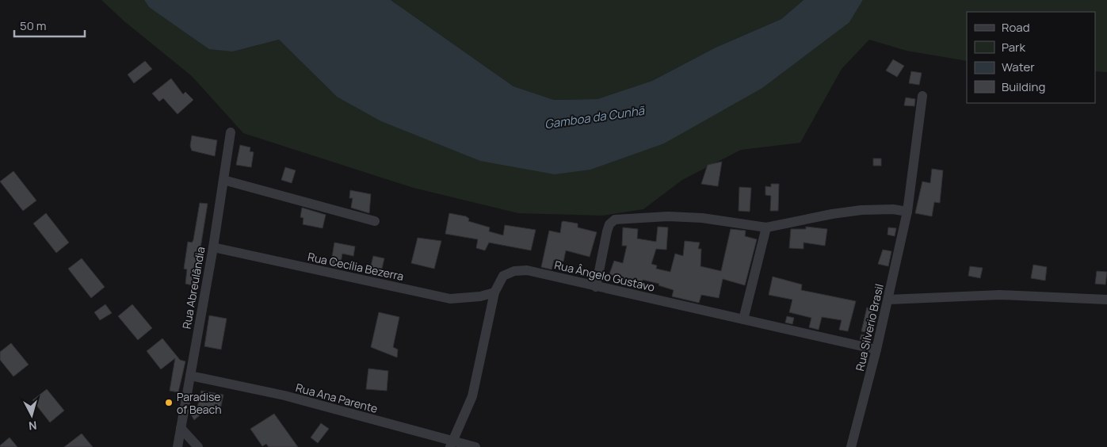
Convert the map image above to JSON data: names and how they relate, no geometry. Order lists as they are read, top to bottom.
{
  "streets": {
    "street": [
      "Rua Cecília Bezerra",
      "Rua Ângelo Gustavo",
      "Rua Abreulândia",
      "Rua Silverio Brasil",
      "Rua Ana Parente"
    ]
  },
  "crossings": [
    ["Rua Cecília Bezerra", "Rua Ângelo Gustavo"],
    ["Rua Cecília Bezerra", "Rua Abreulândia"],
    ["Rua Ângelo Gustavo", "Rua Silverio Brasil"],
    ["Rua Ângelo Gustavo", "Rua Ana Parente"],
    ["Rua Abreulândia", "Rua Ana Parente"]
  ],
  "water": ["Gamboa da Cunhã"],
  "places": ["Paradise of Beach"],
  "legend": [
    "Road",
    "Park",
    "Water",
    "Building"
  ],
  "scale_bar": "50 m",
  "north": "bottom"
}
